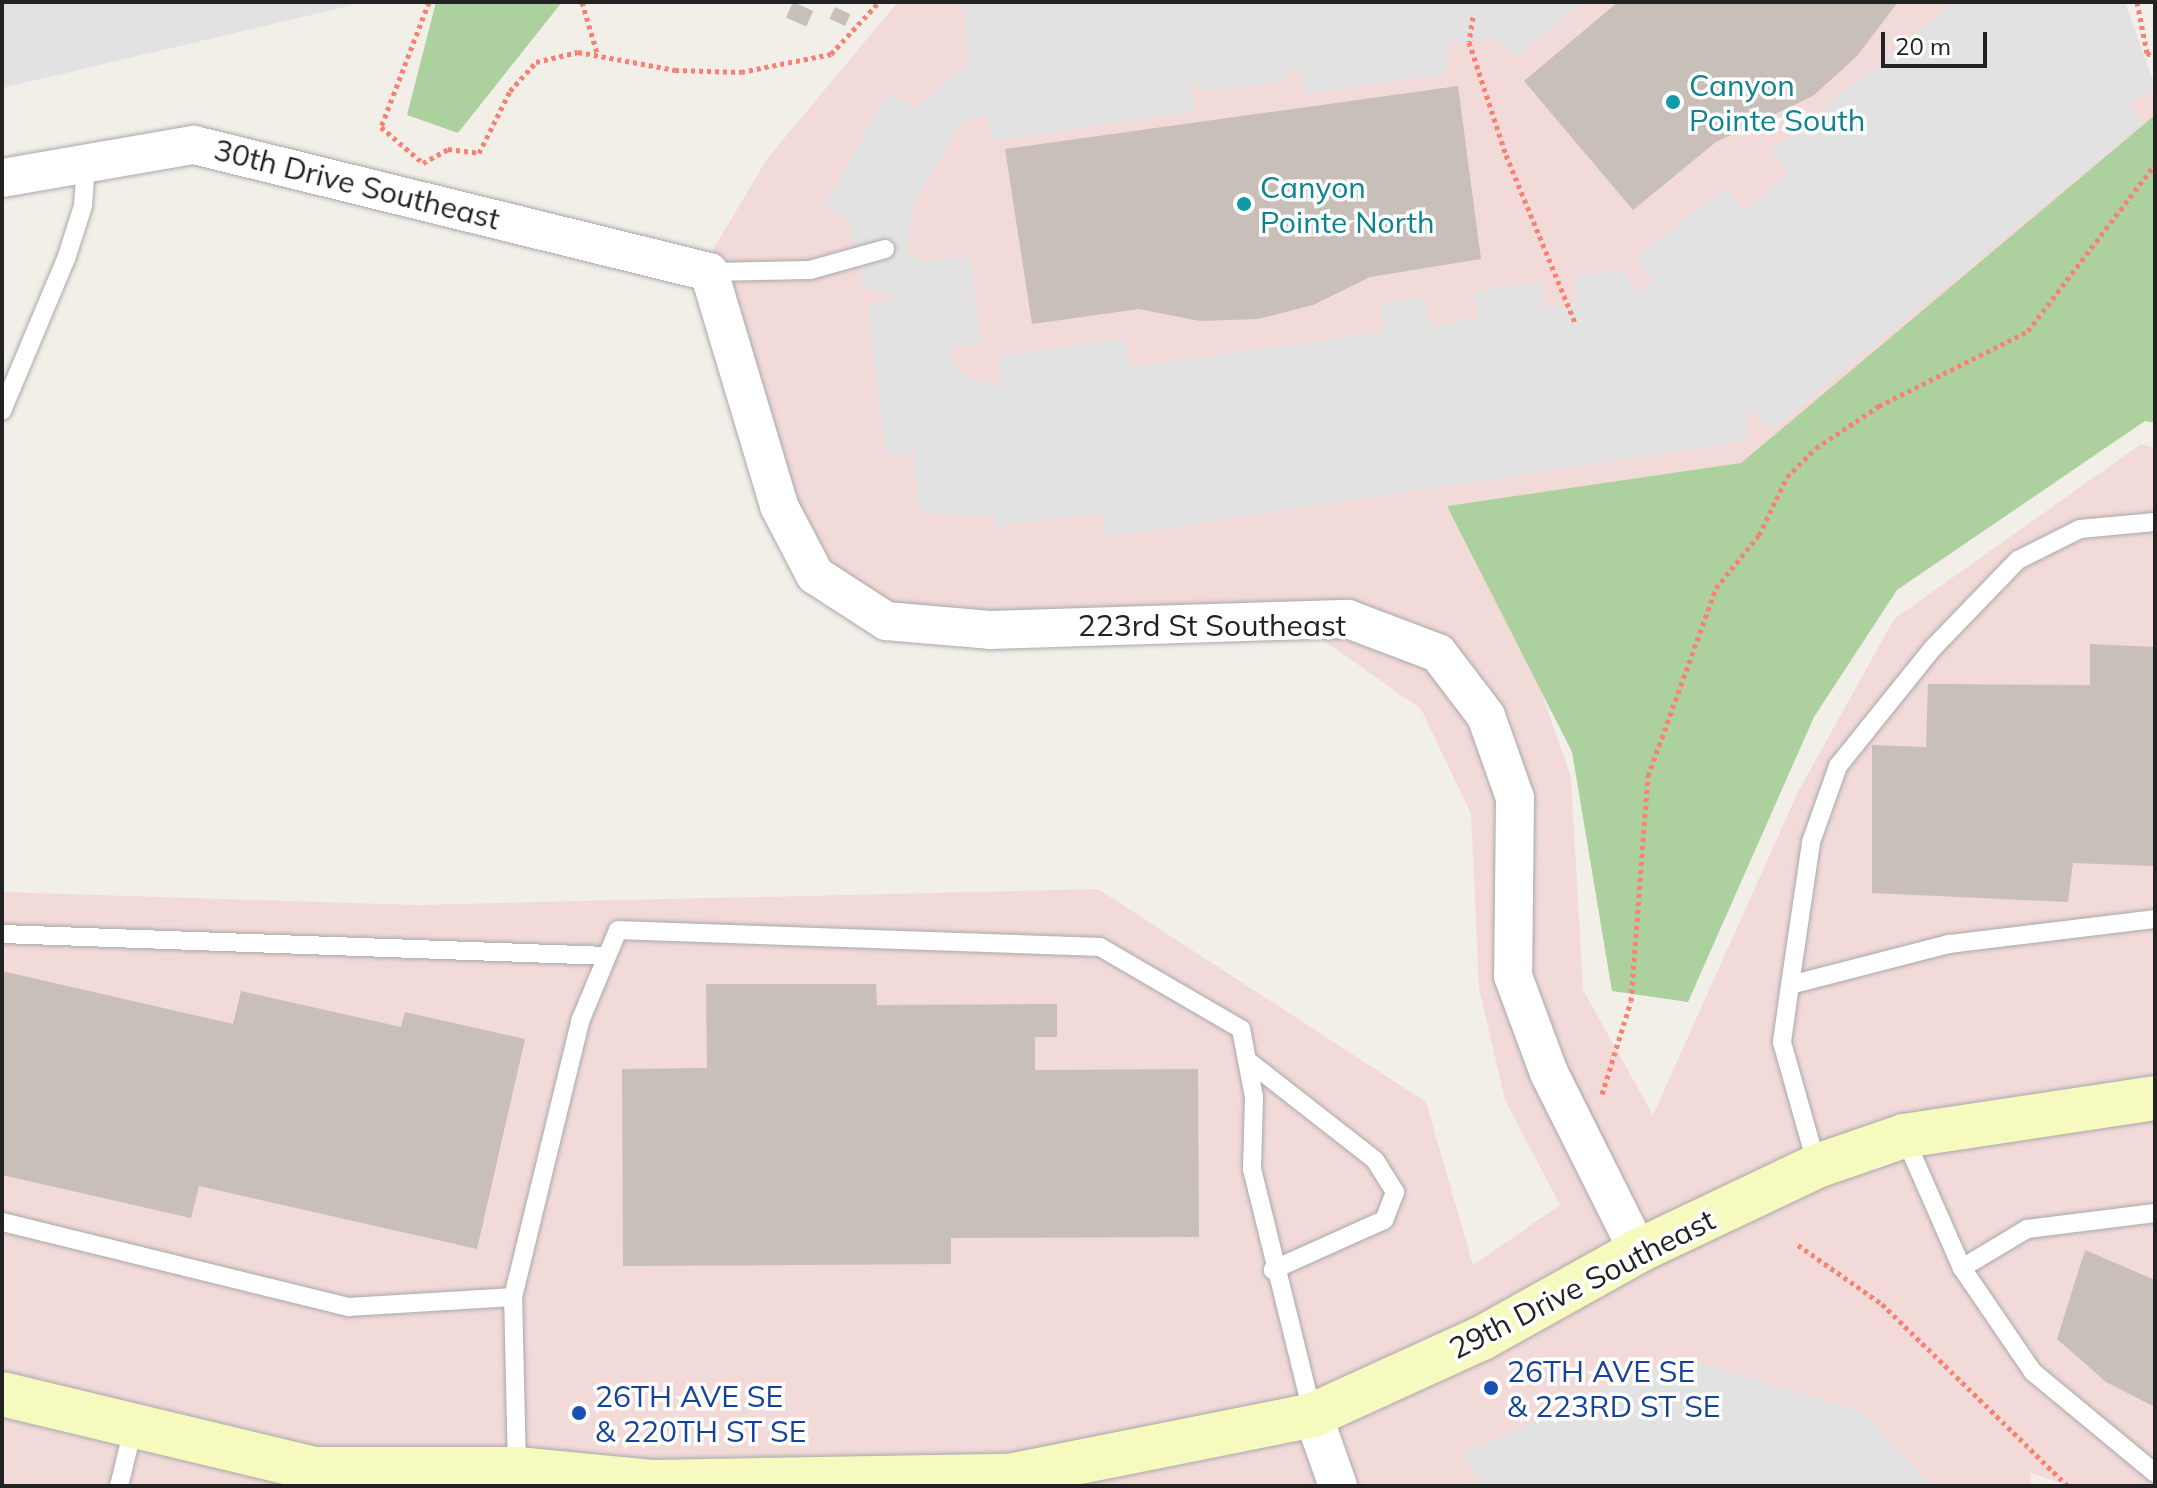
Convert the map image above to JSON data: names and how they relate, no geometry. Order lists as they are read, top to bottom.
{
  "streets": {
    "street": ["30th Drive Southeast", "223rd St Southeast", "29th Drive Southeast"]
  },
  "crossings": [
    ["30th Drive Southeast", "223rd St Southeast"],
    ["223rd St Southeast", "29th Drive Southeast"]
  ],
  "places": [
    "Canyon Pointe South",
    "Canyon Pointe North",
    "26TH AVE SE & 223RD ST SE",
    "26TH AVE SE & 220TH ST SE"
  ],
  "scale_bar": "20 m"
}
